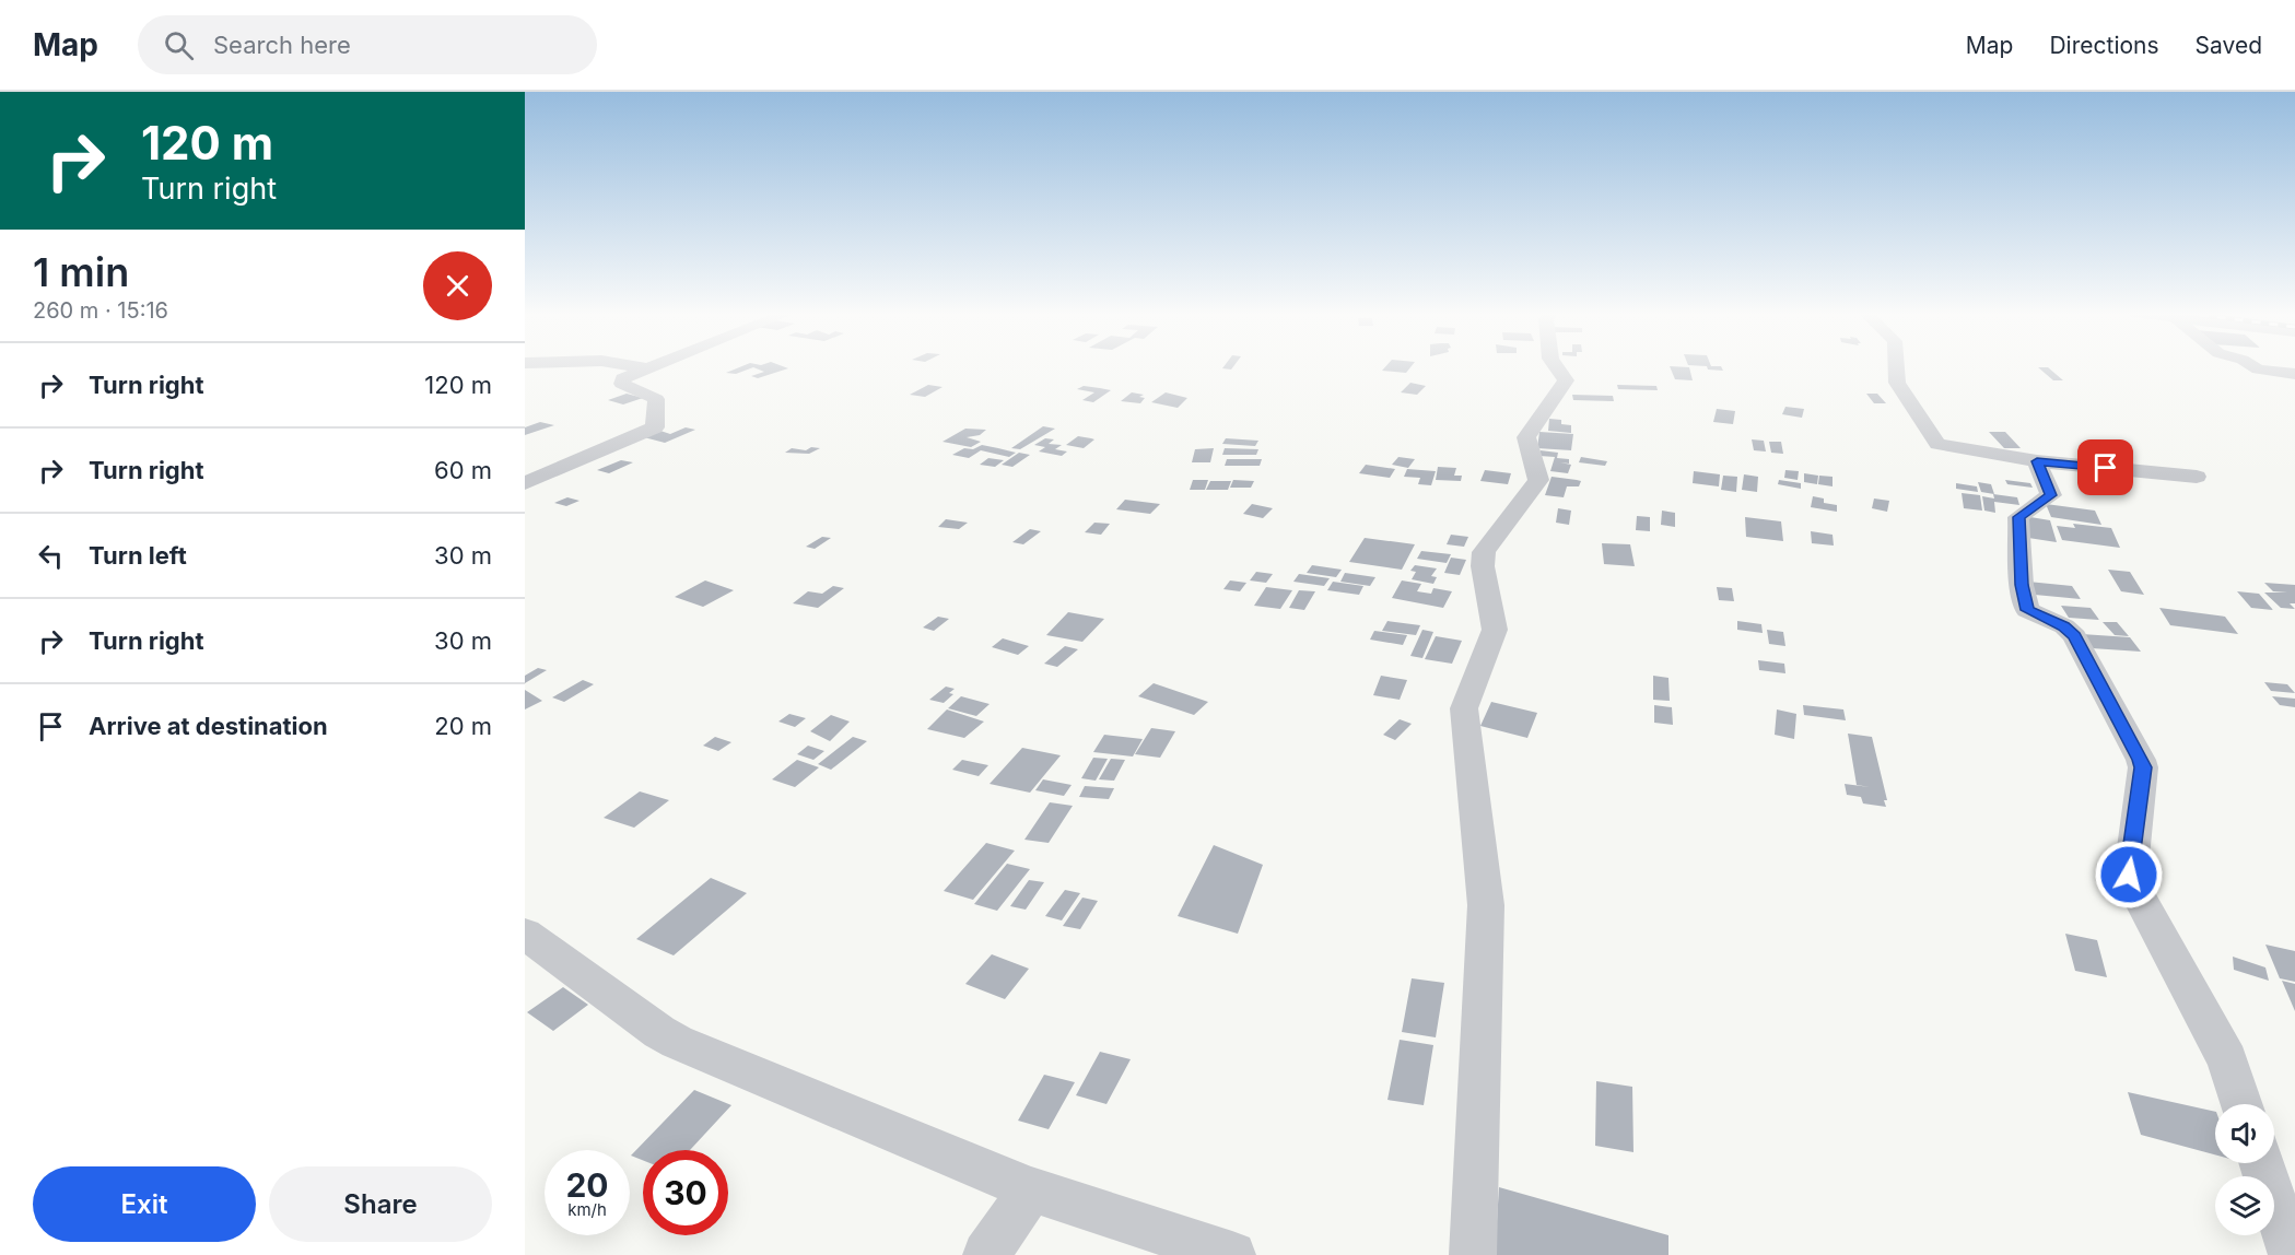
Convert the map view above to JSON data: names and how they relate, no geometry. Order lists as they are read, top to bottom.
{
  "page": {
    "header": "Map",
    "search": "Search here",
    "nav": ["Map", "Directions", "Saved"],
    "turn": ["120 m", "Turn right"],
    "heading": ["1 min", "260 m · 15:16"],
    "list": [
      {
        "name": "Turn right",
        "value": "120 m"
      },
      {
        "name": "Turn right",
        "value": "60 m"
      },
      {
        "name": "Turn left",
        "value": "30 m"
      },
      {
        "name": "Turn right",
        "value": "30 m"
      },
      {
        "name": "Arrive at destination",
        "value": "20 m"
      }
    ],
    "speed": "20 km/h",
    "limit": "30",
    "buttons": ["Exit", "Share"]
  }
}
